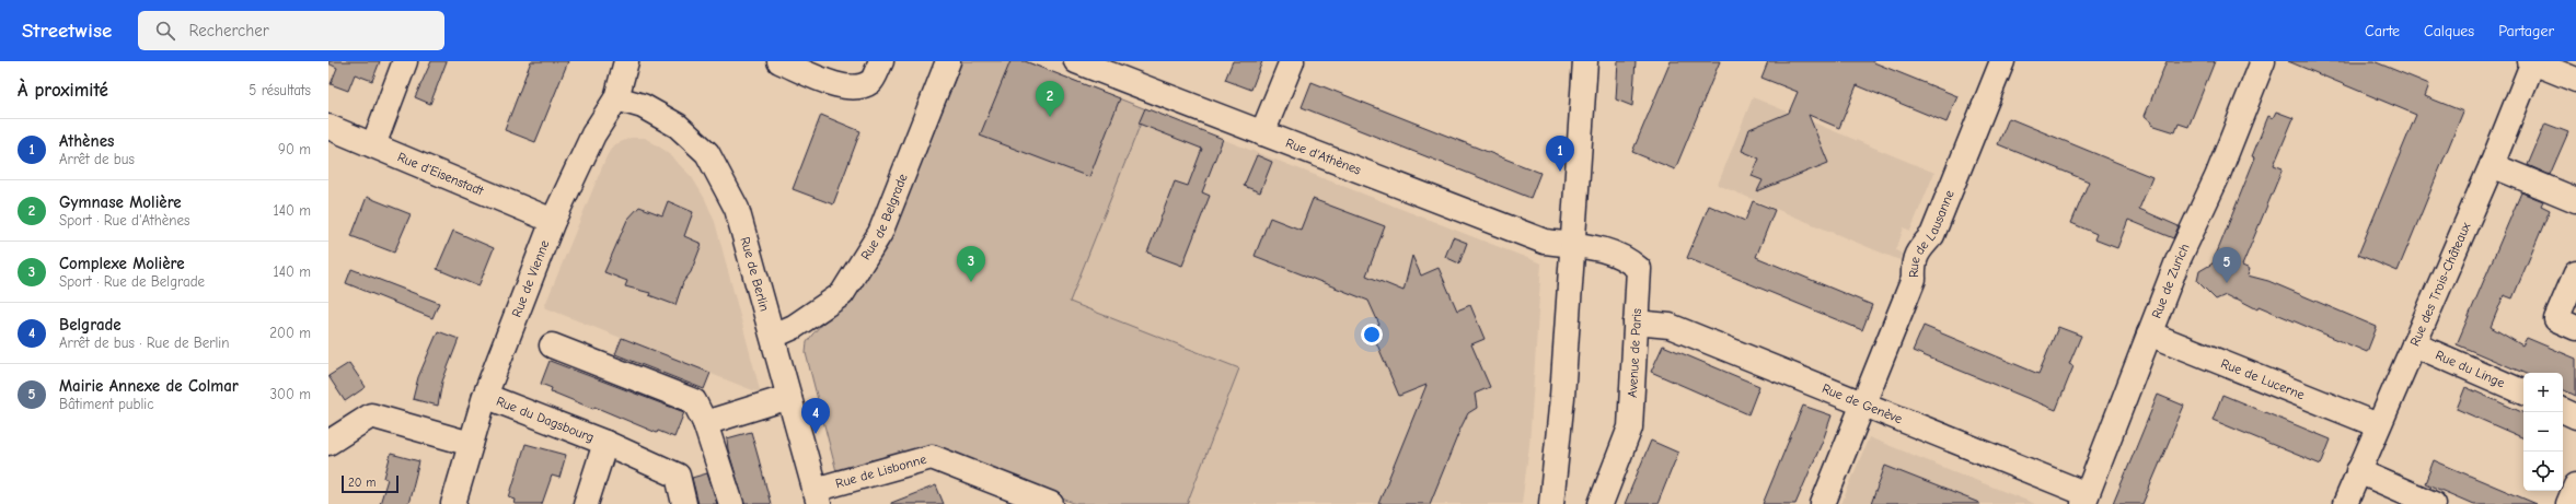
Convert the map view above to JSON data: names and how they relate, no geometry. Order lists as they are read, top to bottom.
{
  "streets": {
    "street": [
      "Rue d'Athènes",
      "Rue d'Eisenstadt",
      "Rue de Belgrade",
      "Rue de Lausanne",
      "Rue de Berlin",
      "Rue de Vienne",
      "Rue de Zurich",
      "Rue des Trois-Châteaux",
      "Avenue de Paris",
      "Rue du Linge",
      "Rue de Lucerne",
      "Rue de Genève",
      "Rue du Dagsbourg",
      "Rue de Lisbonne"
    ]
  },
  "crossings": [
    ["Rue d'Athènes", "Avenue de Paris"],
    ["Rue d'Eisenstadt", "Rue de Vienne"],
    ["Rue de Belgrade", "Rue de Berlin"],
    ["Rue de Lausanne", "Rue de Genève"],
    ["Rue de Berlin", "Rue de Vienne"],
    ["Rue de Berlin", "Rue de Lisbonne"],
    ["Rue de Vienne", "Rue du Dagsbourg"],
    ["Rue de Zurich", "Rue de Lucerne"],
    ["Rue de Zurich", "Rue de Genève"],
    ["Rue des Trois-Châteaux", "Rue du Linge"],
    ["Rue des Trois-Châteaux", "Rue de Lucerne"],
    ["Avenue de Paris", "Rue de Genève"]
  ],
  "scale_bar": "20 m",
  "page": {
    "header": "Streetwise",
    "search": "Rechercher",
    "nav": ["Carte", "Calques", "Partager"],
    "heading": ["À proximité", "5 résultats"],
    "pins": [
      "2",
      "1",
      "3",
      "5",
      "4"
    ],
    "list": [
      {
        "mark": "1",
        "name": "Athènes",
        "note": "Arrêt de bus",
        "value": "90 m"
      },
      {
        "mark": "2",
        "name": "Gymnase Molière",
        "note": "Sport · Rue d'Athènes",
        "value": "140 m"
      },
      {
        "mark": "3",
        "name": "Complexe Molière",
        "note": "Sport · Rue de Belgrade",
        "value": "140 m"
      },
      {
        "mark": "4",
        "name": "Belgrade",
        "note": "Arrêt de bus · Rue de Berlin",
        "value": "200 m"
      },
      {
        "mark": "5",
        "name": "Mairie Annexe de Colmar",
        "note": "Bâtiment public",
        "value": "300 m"
      }
    ],
    "map_buttons": ["+", "−"],
    "scale": "20 m"
  }
}
